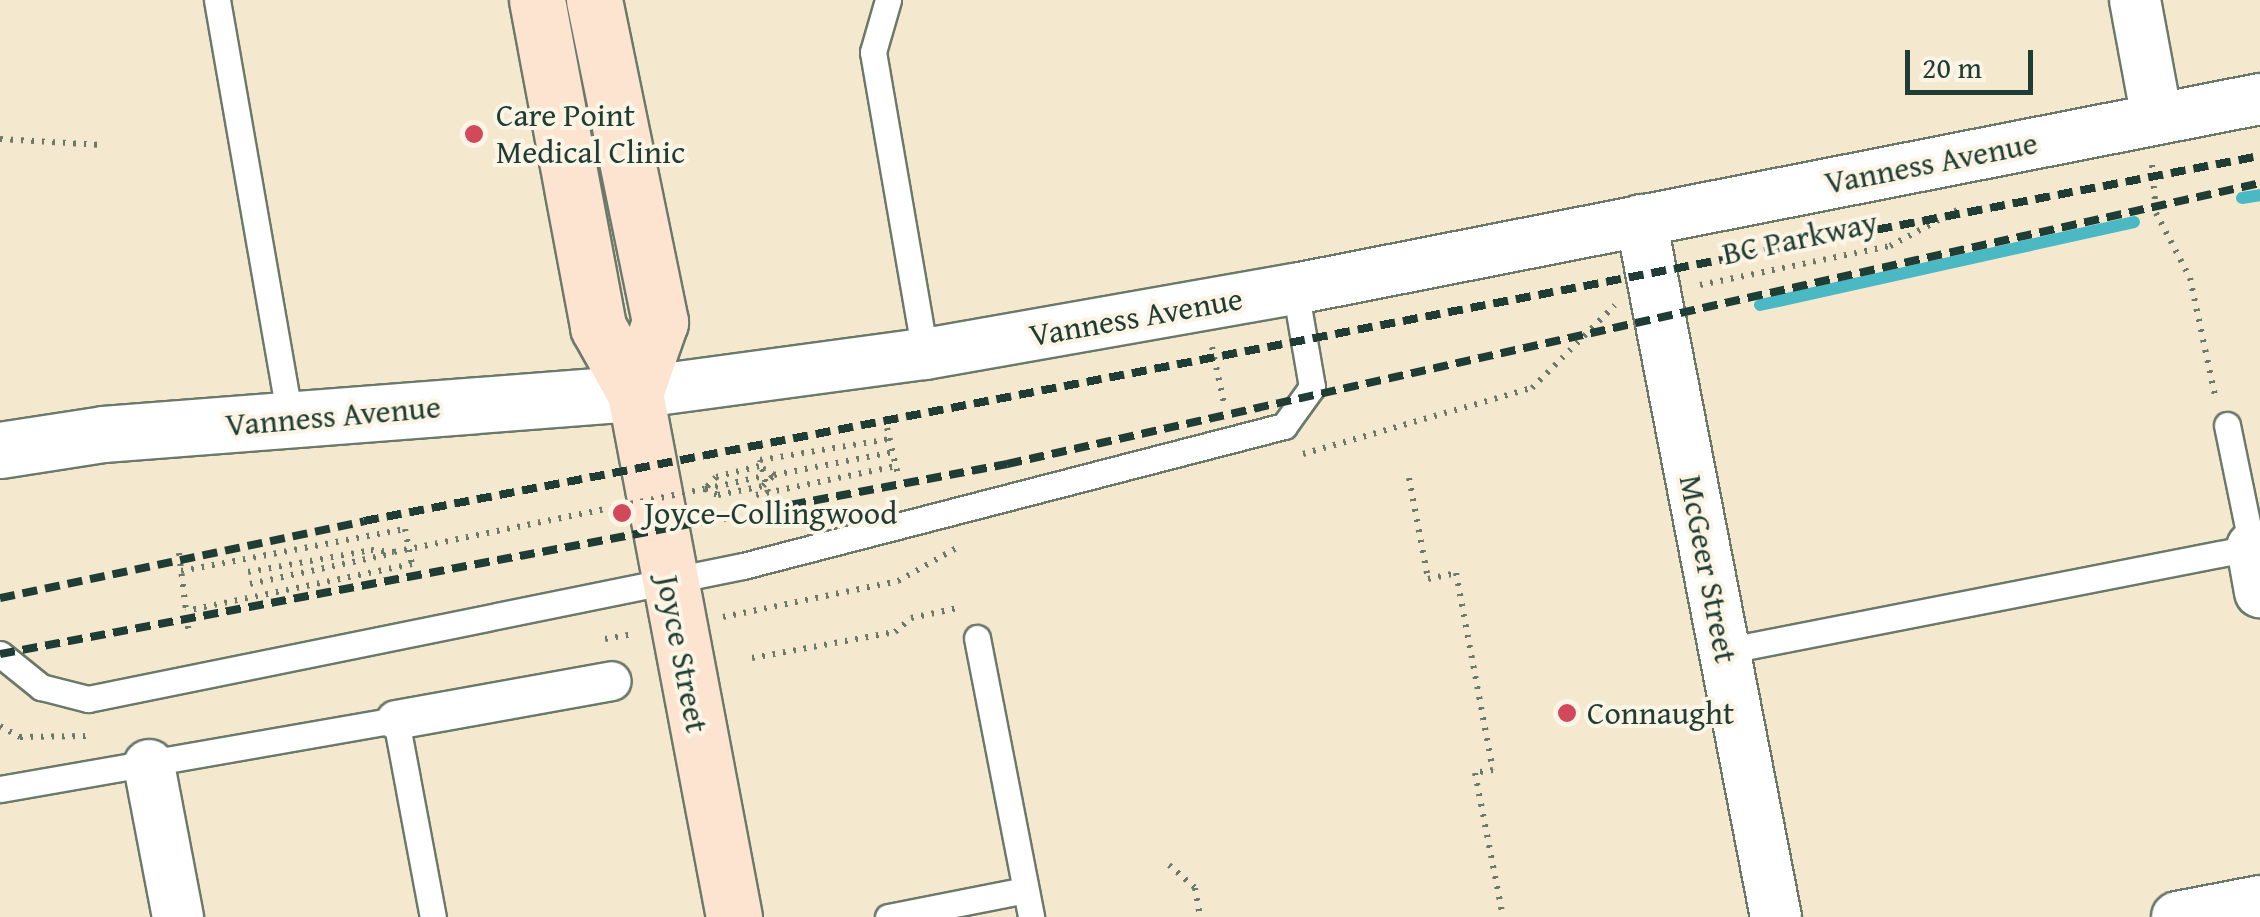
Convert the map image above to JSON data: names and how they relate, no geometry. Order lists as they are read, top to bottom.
{
  "streets": {
    "main road": ["Joyce Street"],
    "street": ["Vanness Avenue", "McGeer Street"],
    "path": ["BC Parkway"]
  },
  "crossings": [
    ["Vanness Avenue", "McGeer Street"],
    ["Vanness Avenue", "Joyce Street"]
  ],
  "places": ["Care Point Medical Clinic", "Joyce–Collingwood", "Connaught"],
  "scale_bar": "20 m"
}
